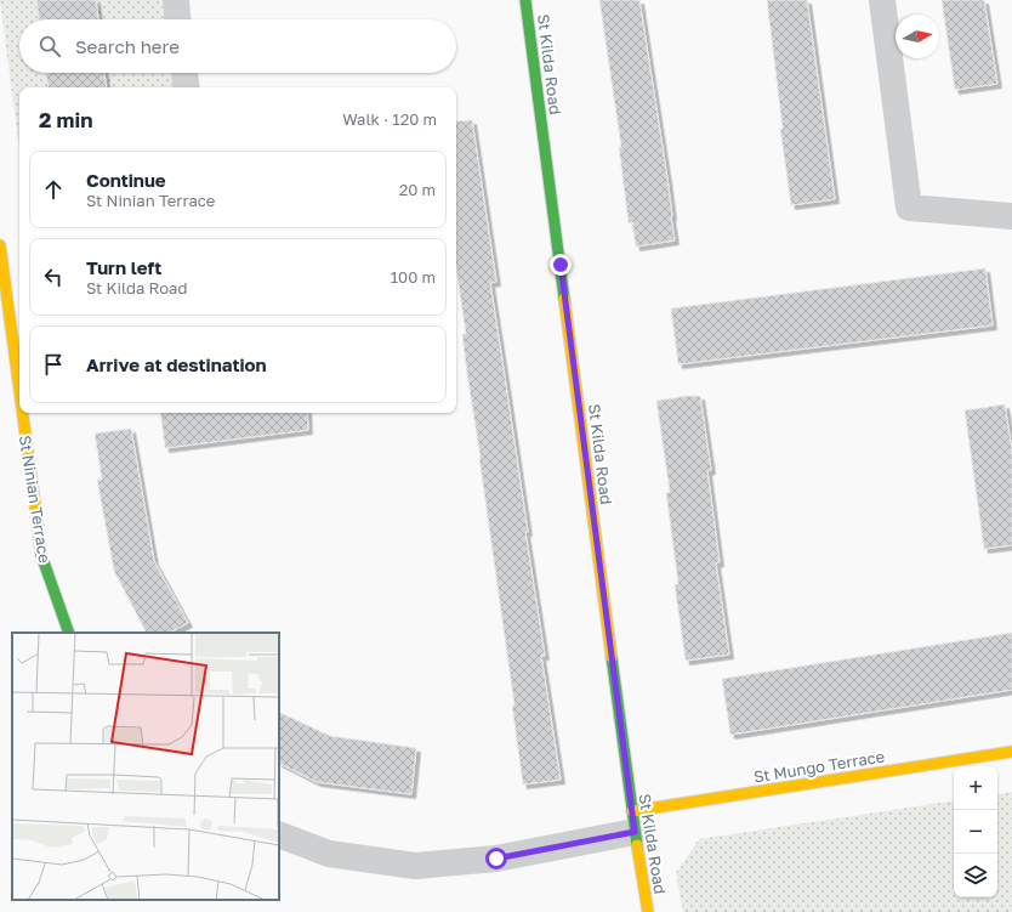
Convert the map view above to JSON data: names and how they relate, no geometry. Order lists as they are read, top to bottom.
{
  "streets": {
    "street": ["St Kilda Road", "St Ninian Terrace", "St Mungo Terrace"]
  },
  "crossings": [
    ["St Kilda Road", "St Mungo Terrace"]
  ],
  "north": "right",
  "page": {
    "search": "Search here",
    "heading": ["2 min", "Walk · 120 m"],
    "list": [
      ["Continue", "St Ninian Terrace", "20 m"],
      ["Turn left", "St Kilda Road", "100 m"],
      "Arrive at destination"
    ],
    "map_buttons": ["+", "−"]
  }
}
